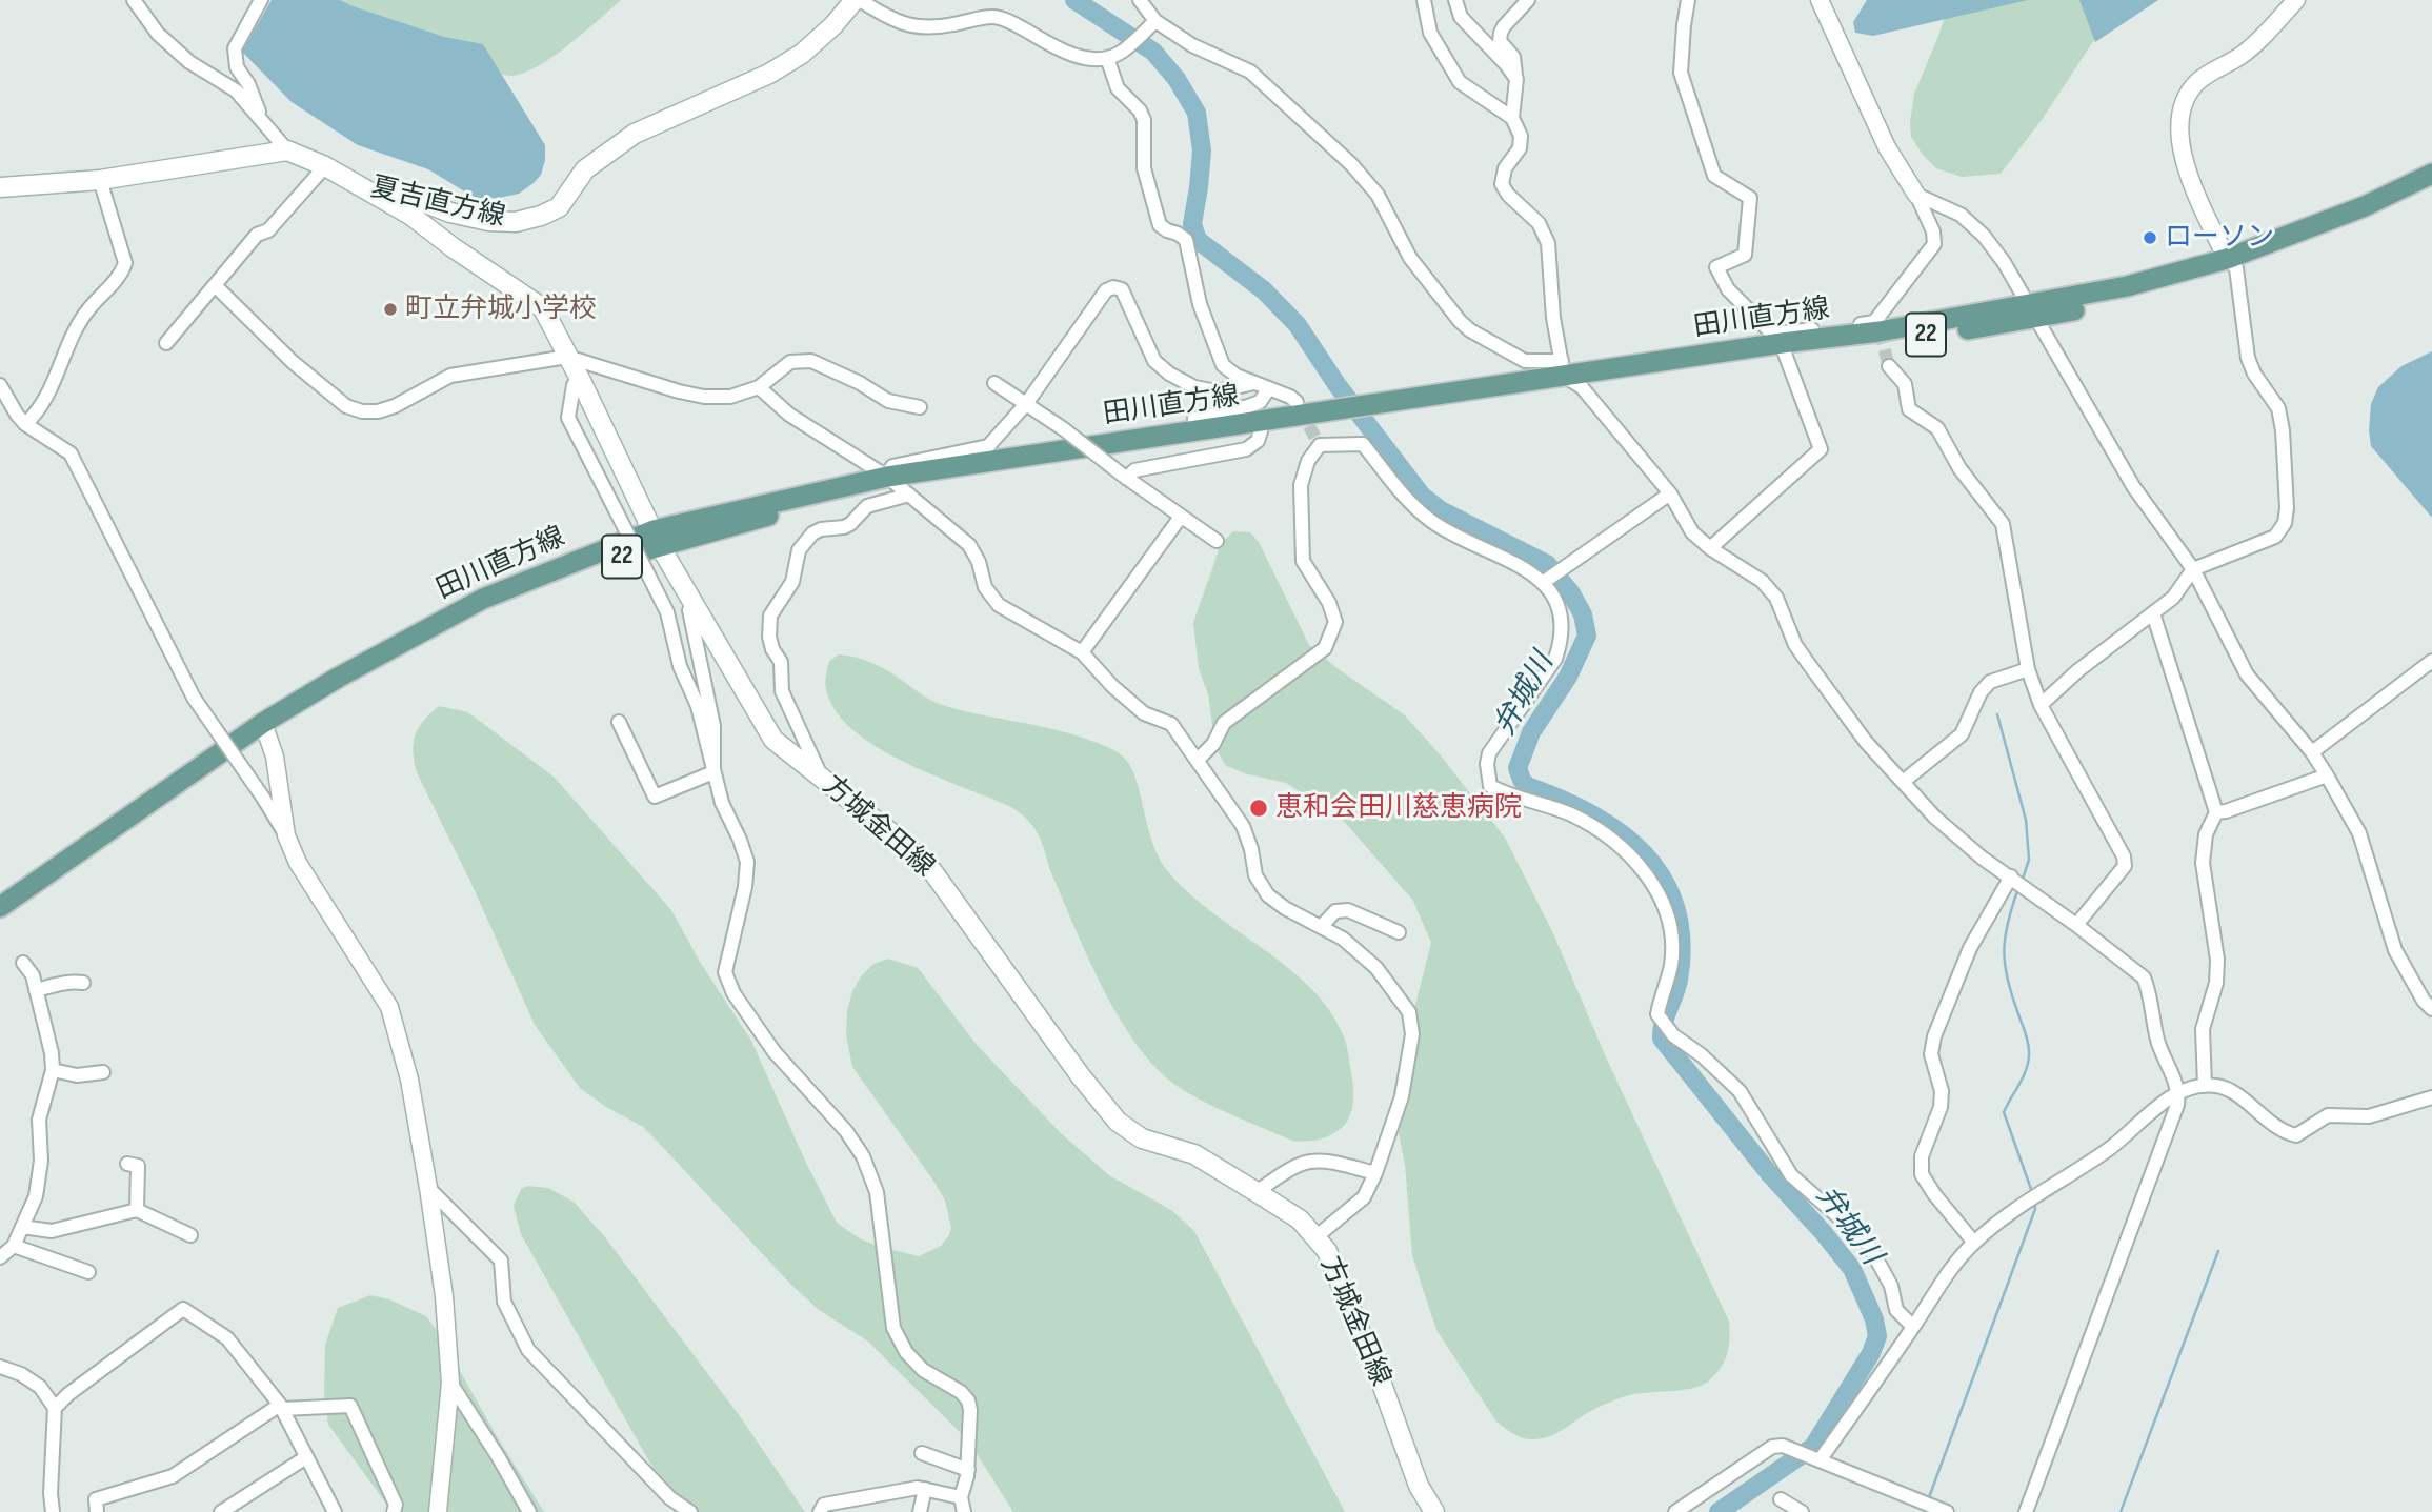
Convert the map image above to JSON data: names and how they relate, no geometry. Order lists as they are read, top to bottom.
{
  "streets": {
    "main road": [
      "夏吉直方線",
      "田川直方線",
      "22",
      "方城金田線"
    ]
  },
  "crossings": [
    ["夏吉直方線", "方城金田線"],
    ["田川直方線", "方城金田線"]
  ],
  "water": ["弁城川"],
  "places": ["ローソン", "町立弁城小学校", "恵和会田川慈恵病院"]
}
